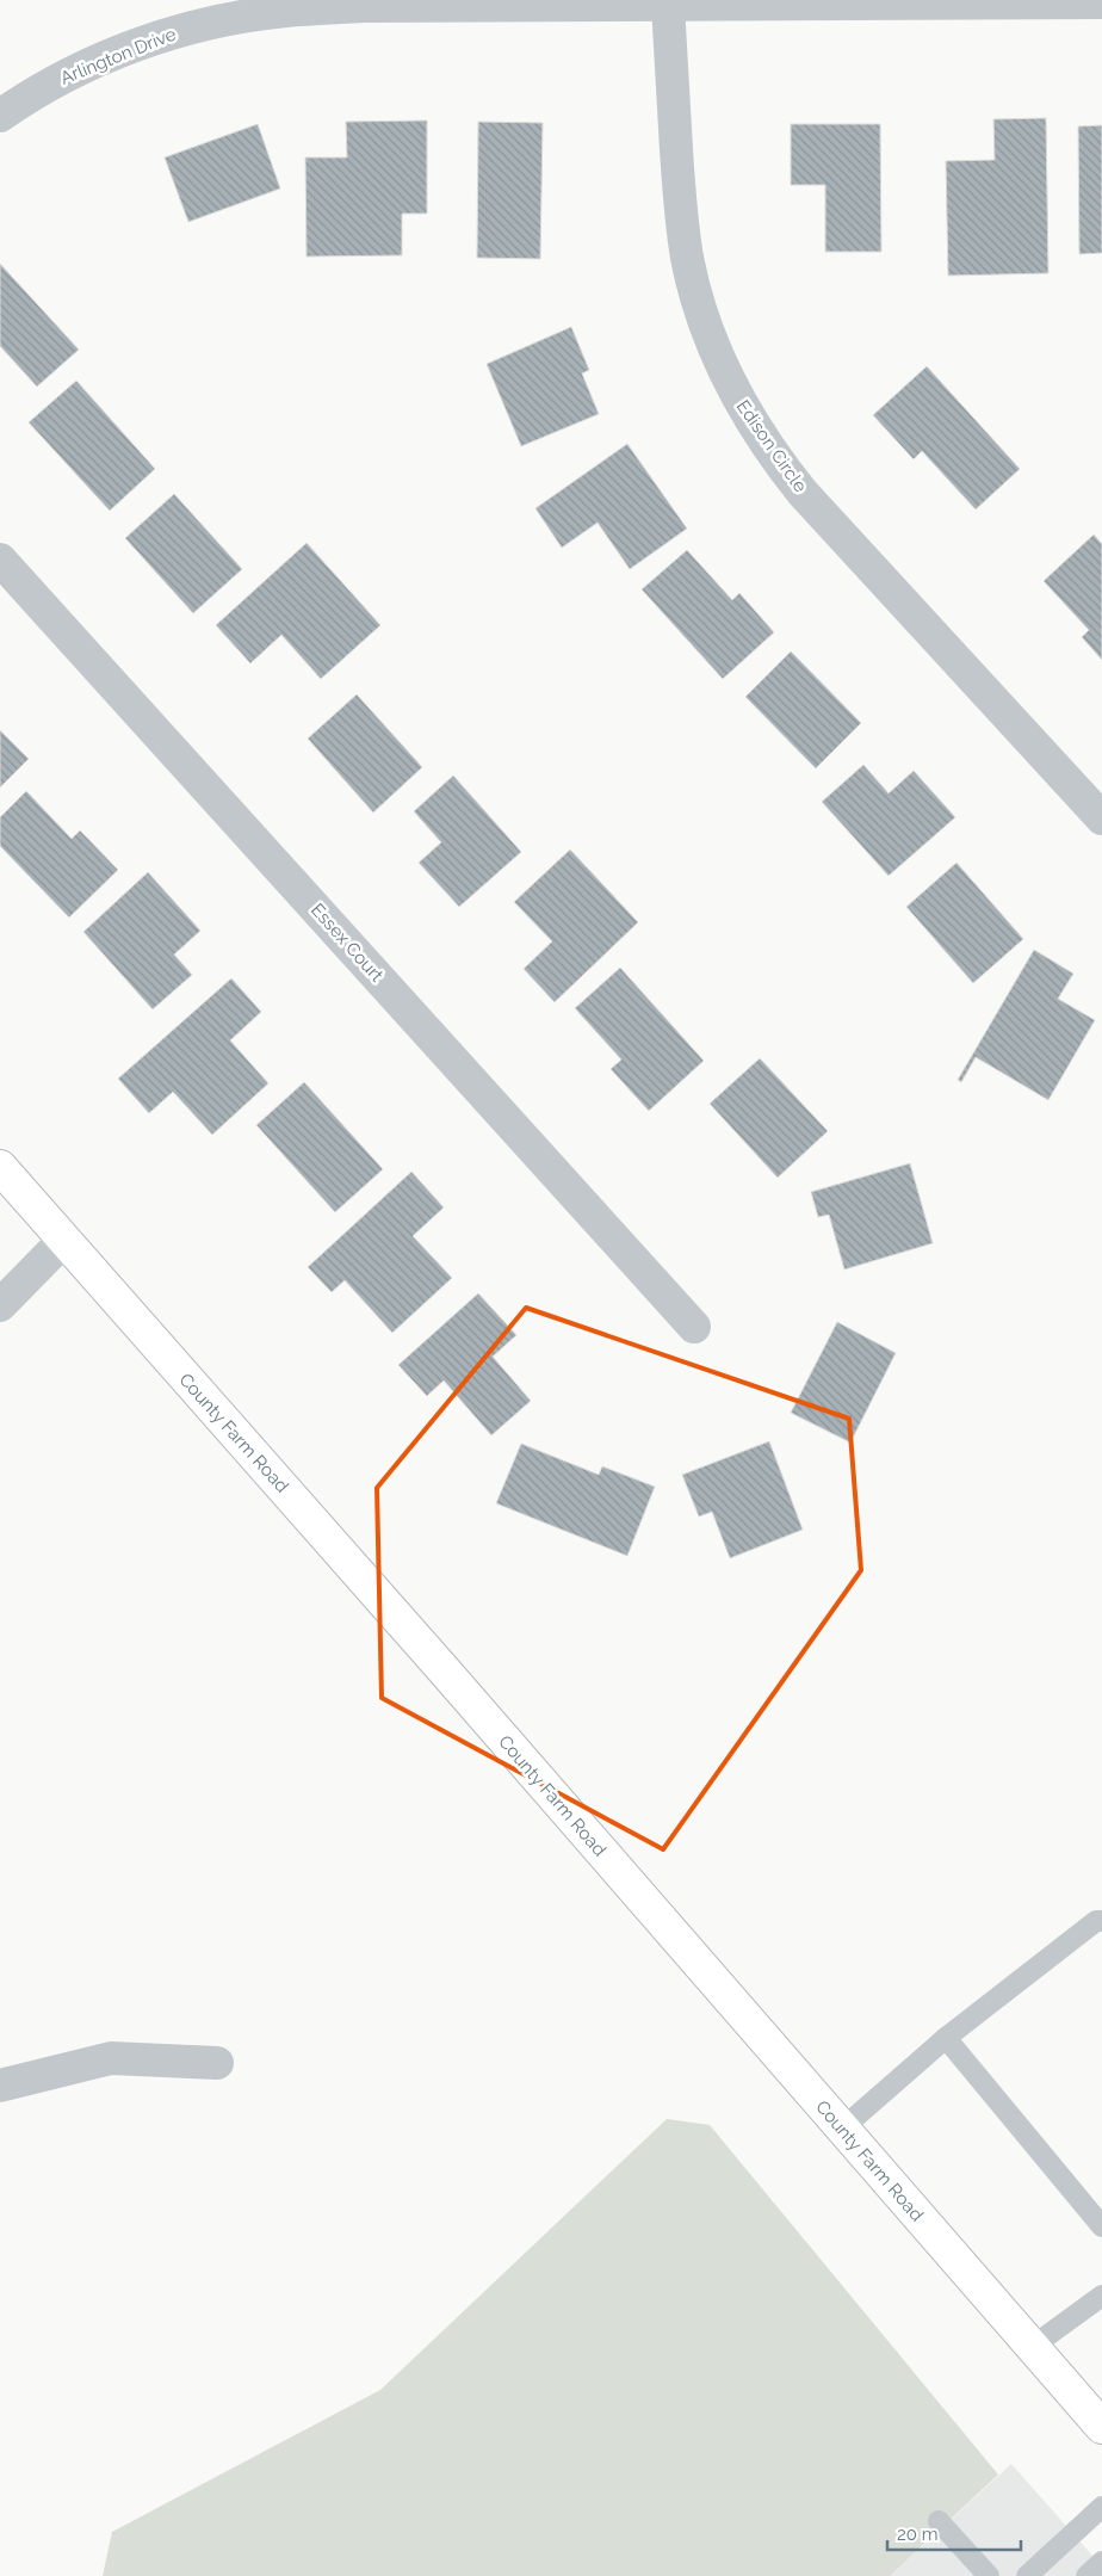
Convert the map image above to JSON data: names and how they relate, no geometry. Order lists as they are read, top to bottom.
{
  "streets": {
    "main road": ["County Farm Road"],
    "street": ["Arlington Drive", "Edison Circle", "Essex Court"]
  },
  "crossings": [
    ["Arlington Drive", "Edison Circle"]
  ],
  "scale_bar": "20 m"
}
